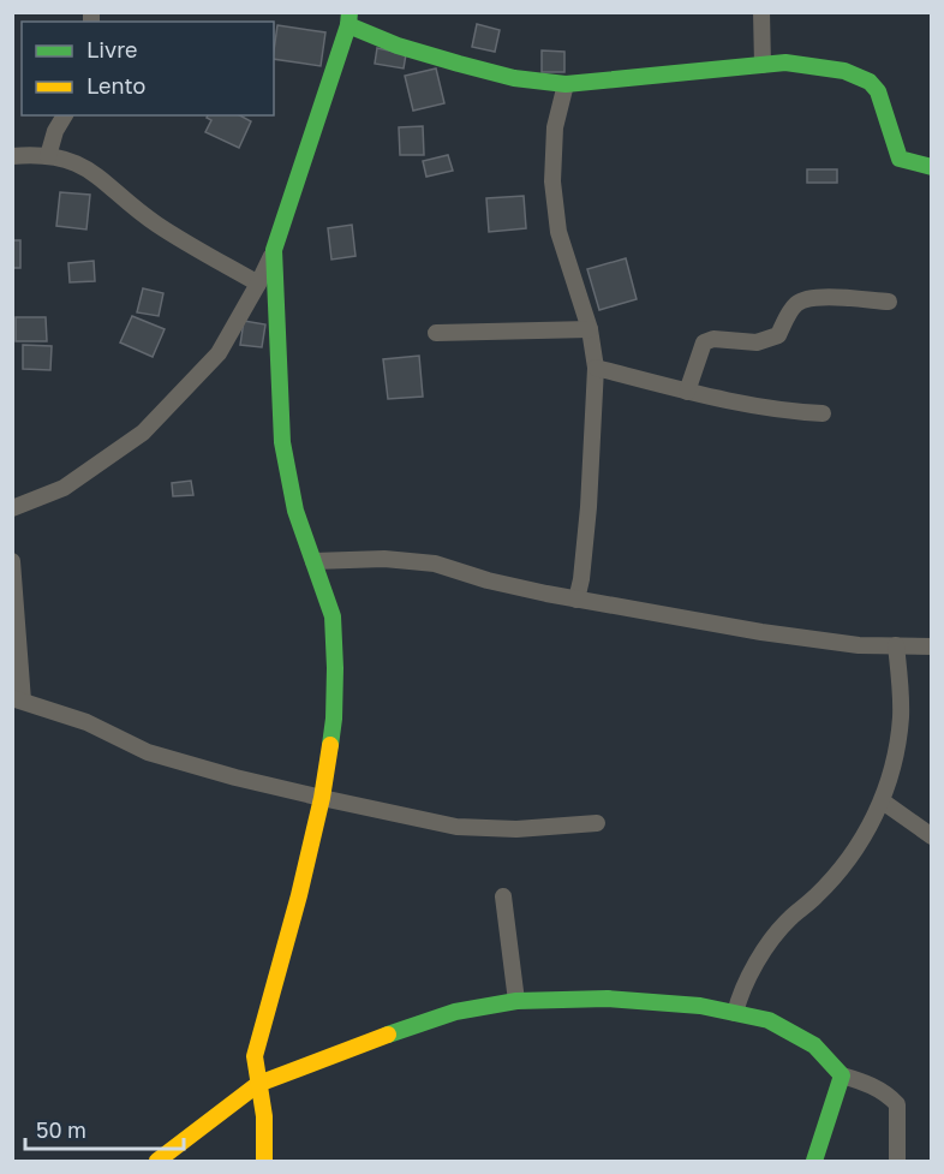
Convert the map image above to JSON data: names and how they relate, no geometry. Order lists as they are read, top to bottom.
{
  "legend": ["Livre", "Lento"],
  "scale_bar": "50 m"
}
